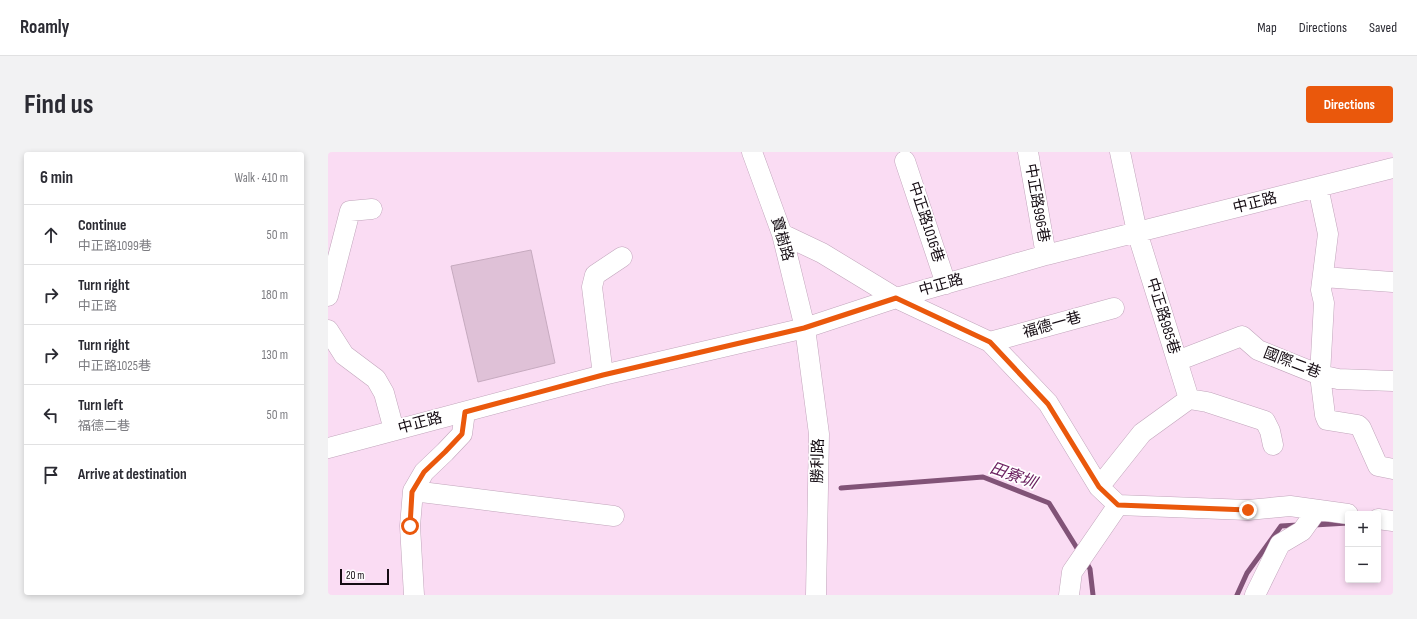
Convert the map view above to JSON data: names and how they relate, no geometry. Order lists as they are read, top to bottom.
{
  "streets": {
    "street": [
      "中正路996巷",
      "中正路",
      "中正路1016巷",
      "寶樹路",
      "中正路985巷",
      "福德一巷",
      "國際二巷",
      "勝利路"
    ]
  },
  "crossings": [
    ["中正路996巷", "中正路"],
    ["中正路", "中正路1016巷"],
    ["中正路", "寶樹路"],
    ["中正路", "中正路985巷"],
    ["中正路", "勝利路"],
    ["寶樹路", "勝利路"],
    ["中正路985巷", "國際二巷"]
  ],
  "water": ["田寮圳"],
  "scale_bar": "20 m",
  "page": {
    "header": "Roamly",
    "nav": ["Map", "Directions", "Saved"],
    "buttons": "Directions",
    "title": "Find us",
    "heading": ["6 min", "Walk · 410 m"],
    "list": [
      ["Continue", "中正路1099巷", "50 m"],
      ["Turn right", "中正路", "180 m"],
      ["Turn right", "中正路1025巷", "130 m"],
      ["Turn left", "福德二巷", "50 m"],
      "Arrive at destination"
    ],
    "map_buttons": ["+", "−"],
    "scale": "20 m"
  }
}
